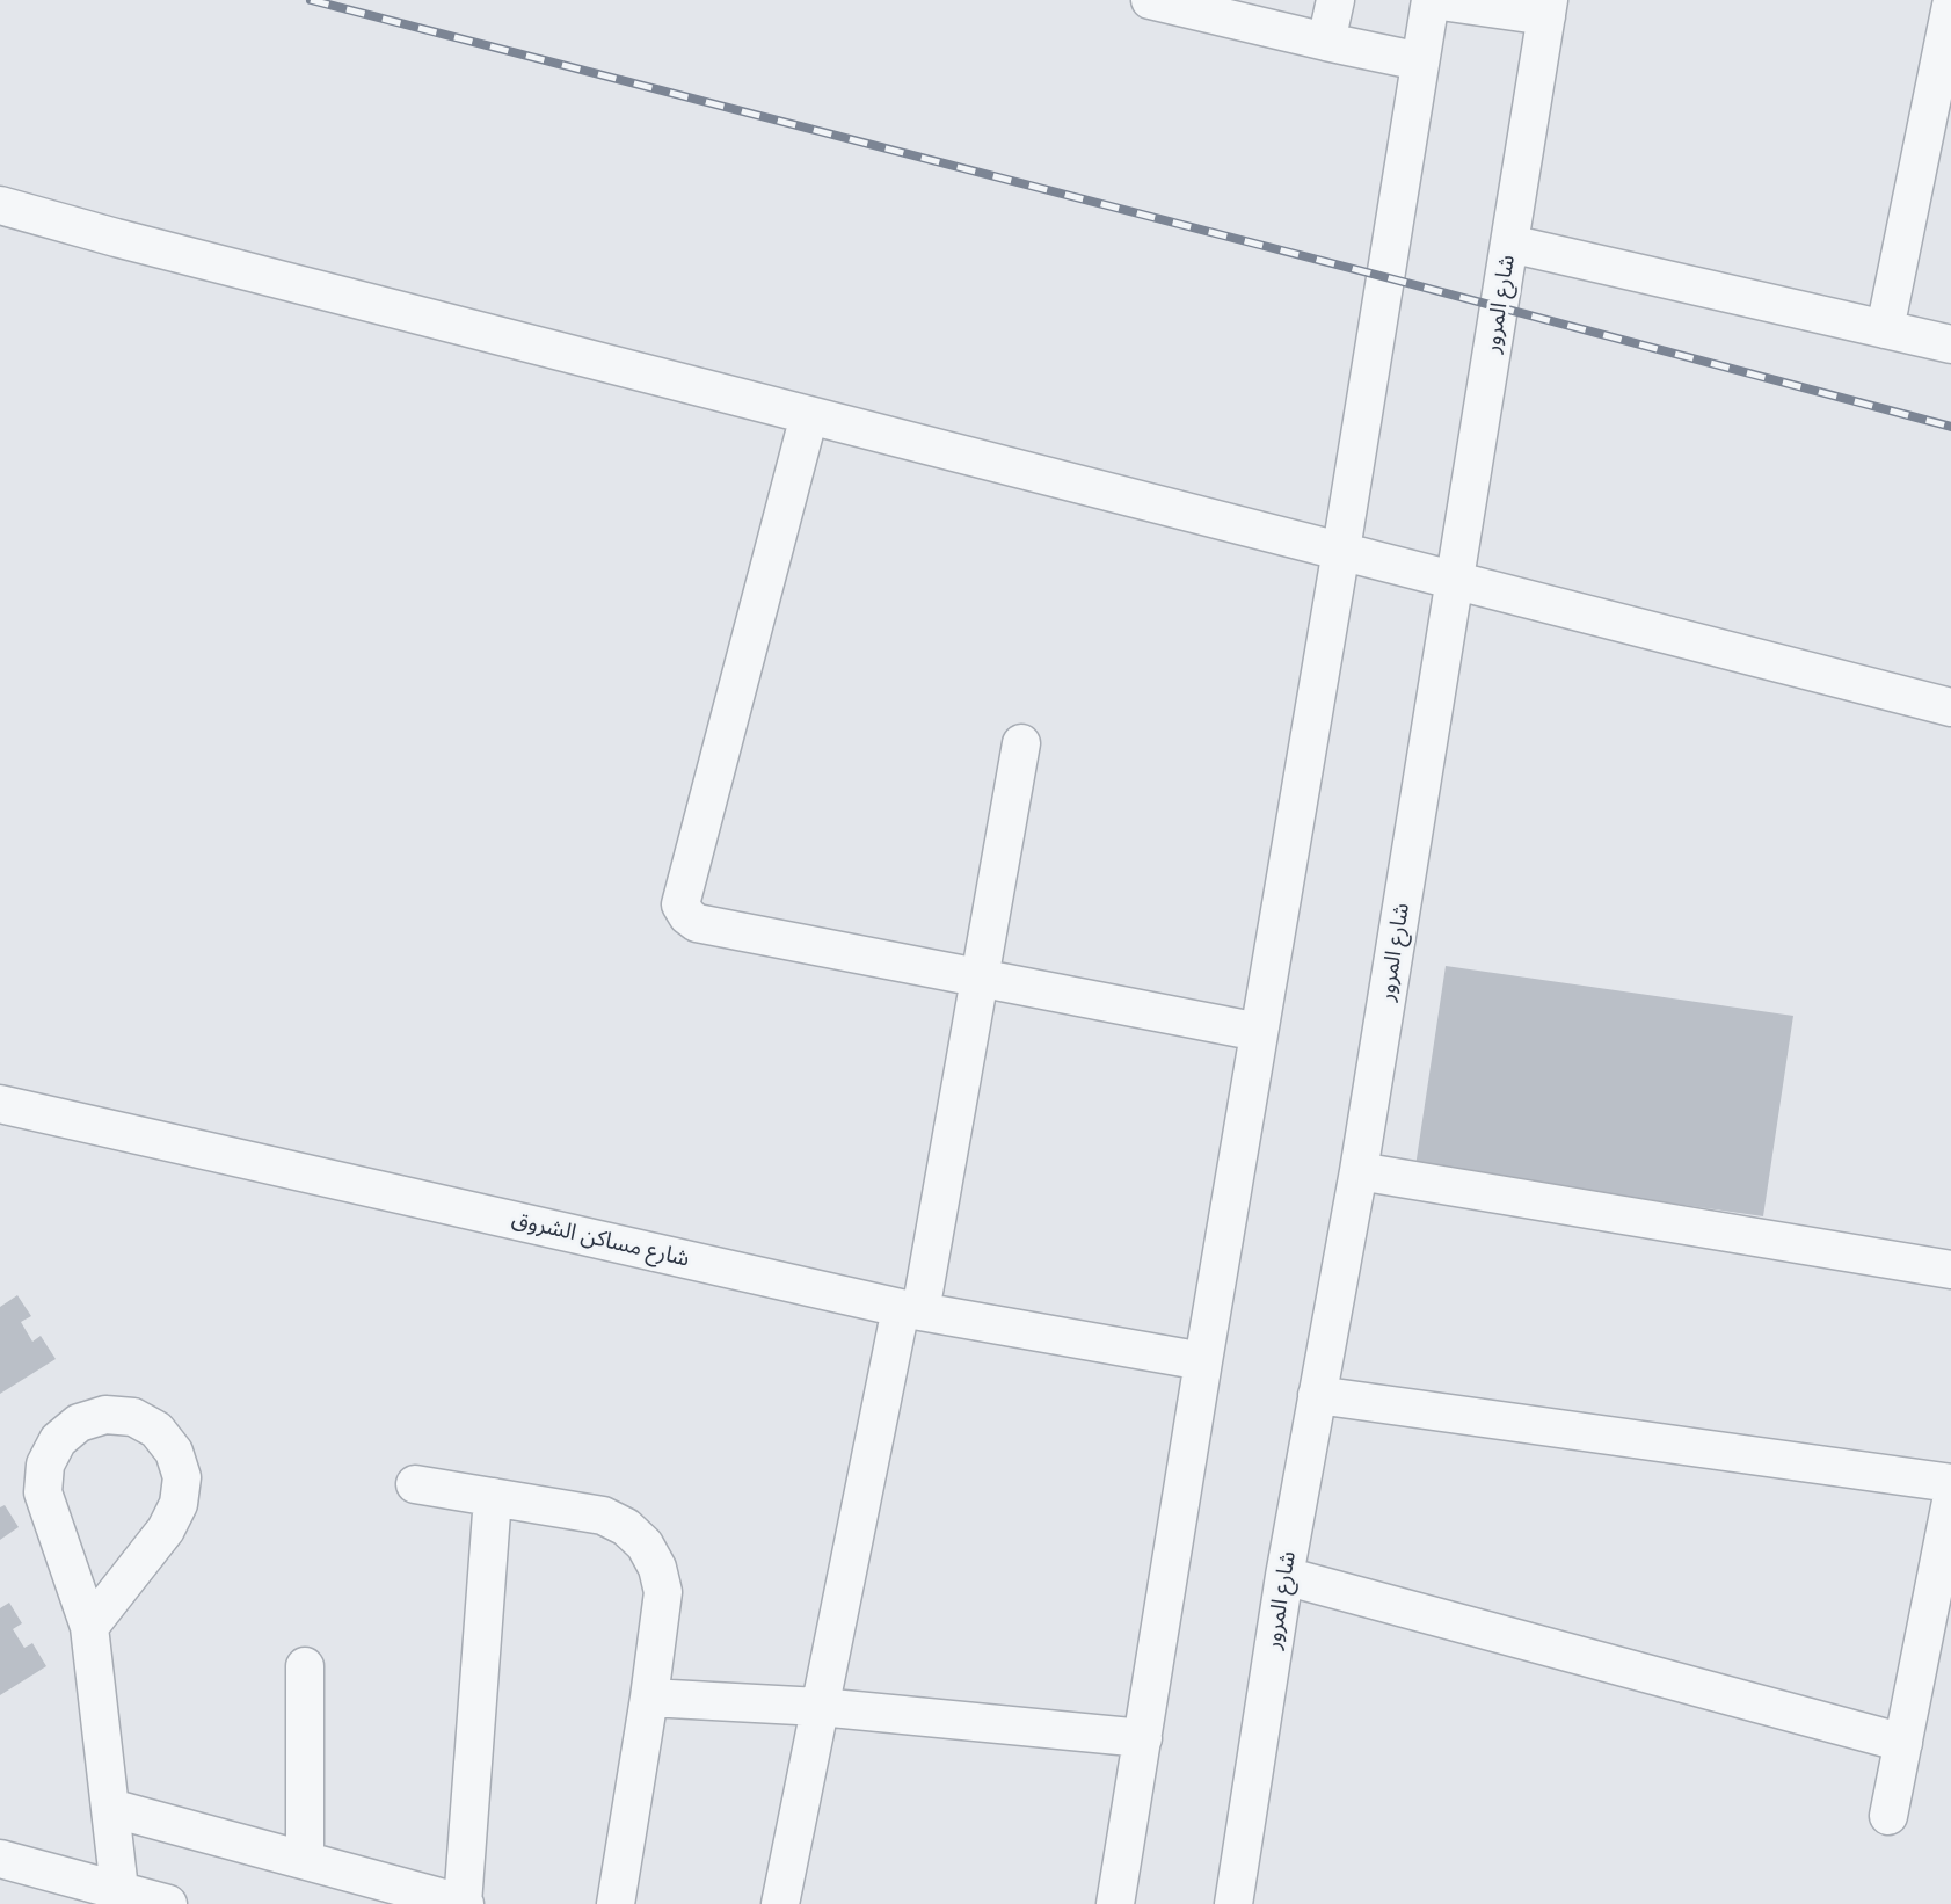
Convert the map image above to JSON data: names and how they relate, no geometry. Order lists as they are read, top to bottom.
{
  "streets": {
    "street": ["شارع المرور", "شارع مساكن الشروق"]
  }
}
